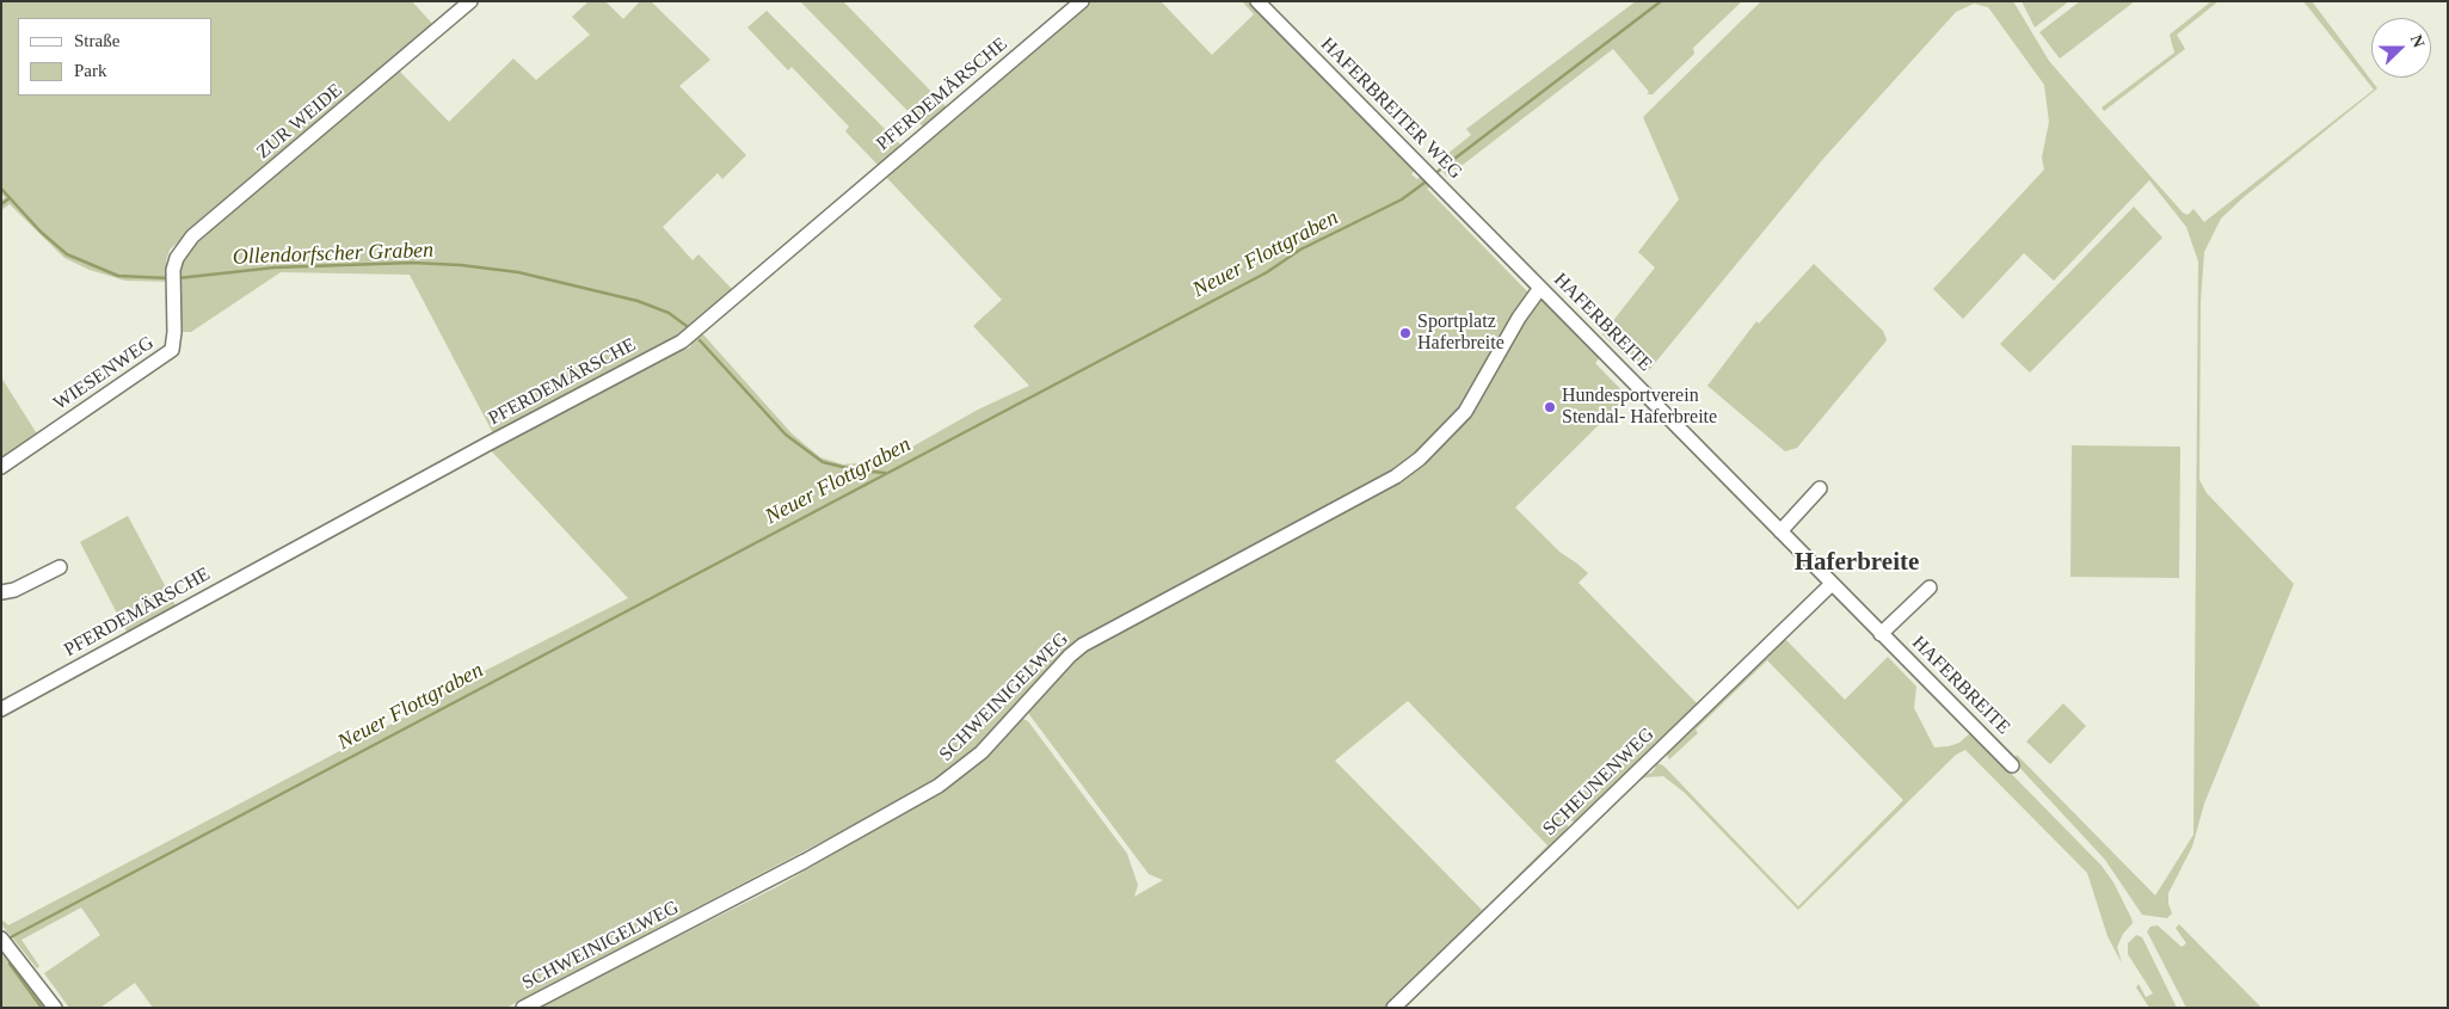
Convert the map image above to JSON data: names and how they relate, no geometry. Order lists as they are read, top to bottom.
{
  "streets": {
    "street": [
      "PFERDEMÄRSCHE",
      "HAFERBREITER WEG",
      "ZUR WEIDE",
      "HAFERBREITE",
      "WIESENWEG",
      "SCHWEINIGELWEG",
      "SCHEUNENWEG"
    ]
  },
  "crossings": [
    ["HAFERBREITER WEG", "HAFERBREITE"],
    ["ZUR WEIDE", "WIESENWEG"],
    ["HAFERBREITE", "SCHWEINIGELWEG"],
    ["HAFERBREITE", "SCHEUNENWEG"]
  ],
  "districts": ["Haferbreite"],
  "water": ["Ollendorfscher Graben", "Neuer Flottgraben"],
  "places": ["Sportplatz Haferbreite", "Hundesportverein Stendal- Haferbreite"],
  "legend": ["Straße", "Park"],
  "north": "right"
}
